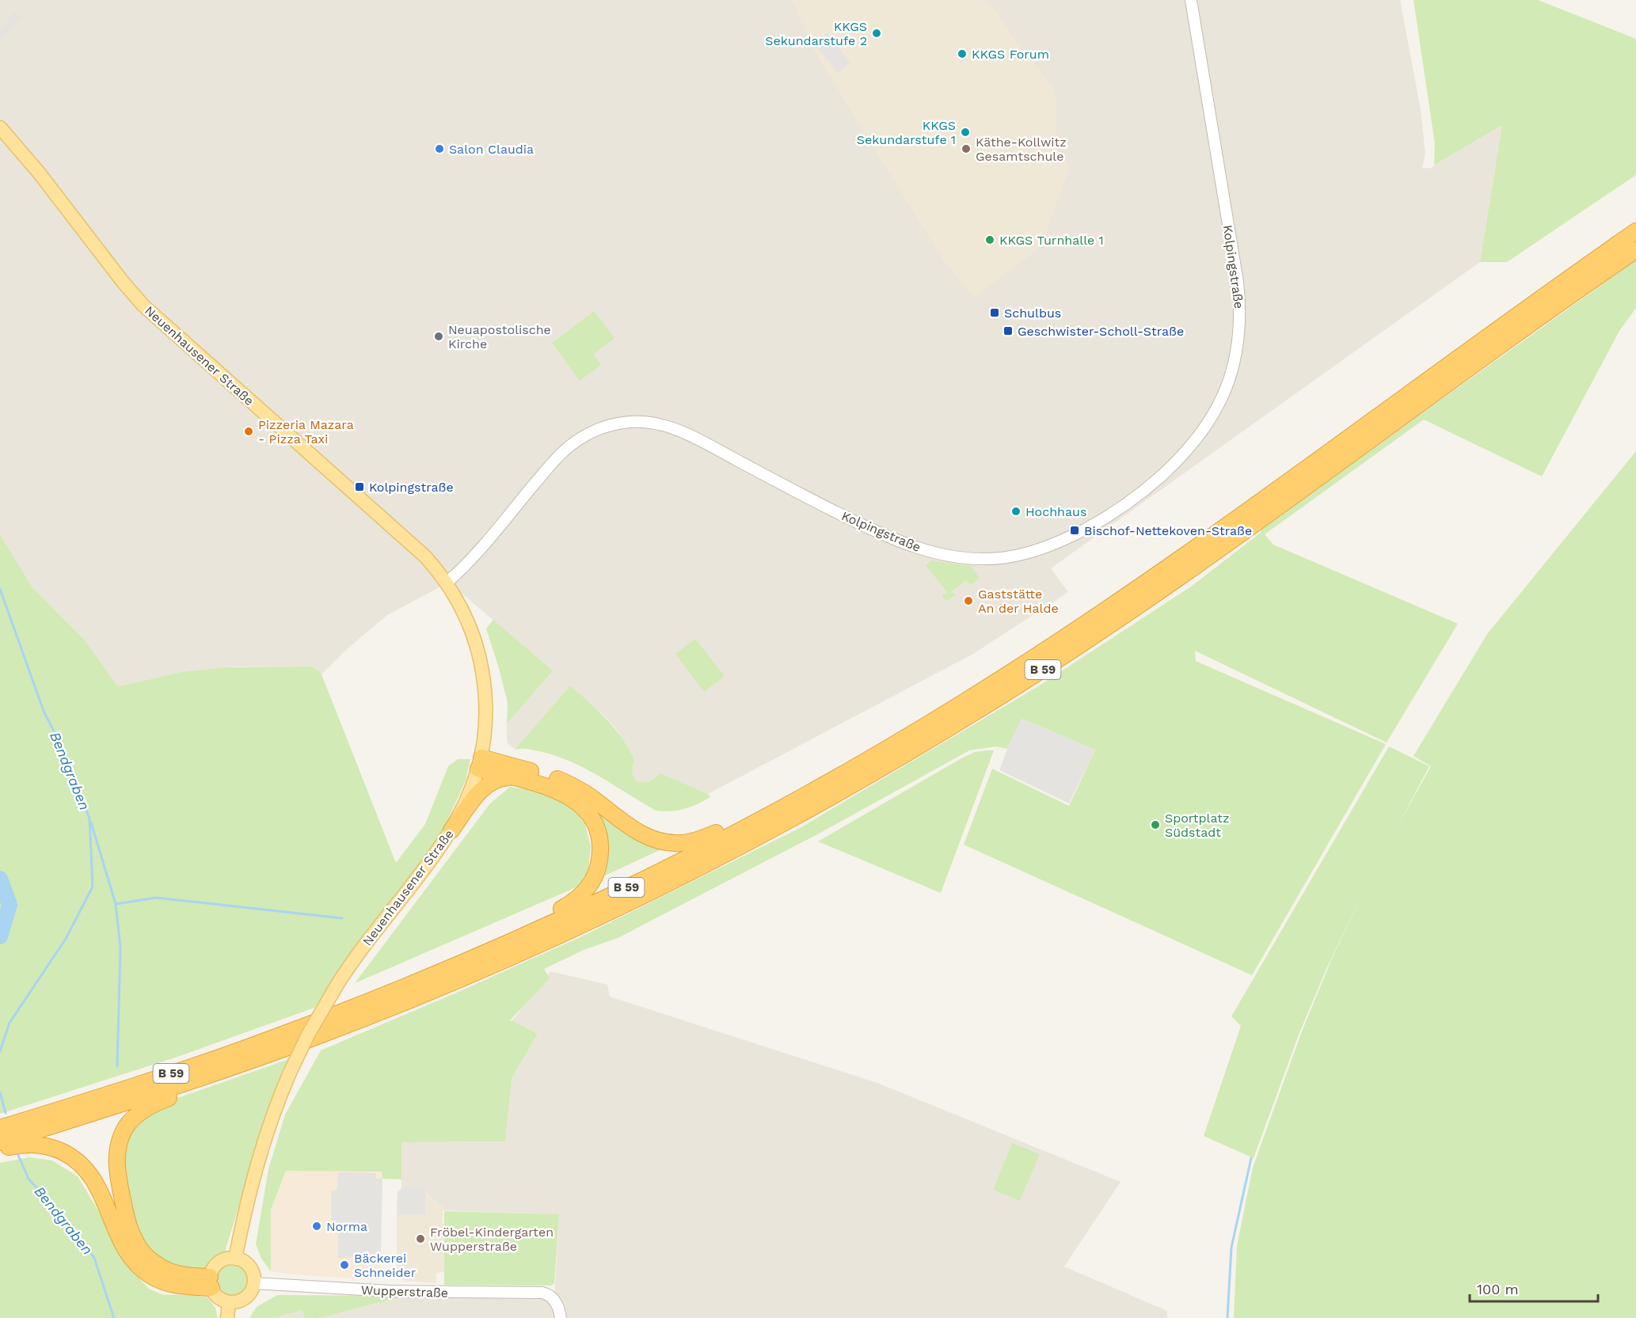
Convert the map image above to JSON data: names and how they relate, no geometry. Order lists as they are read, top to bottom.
{
  "streets": {
    "highway": ["B 59"],
    "main road": ["Neuenhausener Straße"],
    "street": ["Kolpingstraße", "Wupperstraße"]
  },
  "crossings": [
    ["Kolpingstraße", "Neuenhausener Straße"],
    ["Neuenhausener Straße", "Wupperstraße"]
  ],
  "water": ["Bendgraben"],
  "places": {
    "other": [
      "KKGS Sekundarstufe 2",
      "KKGS Forum",
      "KKGS Sekundarstufe 1",
      "Salon Claudia",
      "Käthe-Kollwitz Gesamtschule",
      "KKGS Turnhalle 1",
      "Neuapostolische Kirche",
      "Pizzeria Mazara - Pizza Taxi",
      "Hochhaus",
      "Gaststätte An der Halde",
      "Sportplatz Südstadt",
      "Norma",
      "Fröbel-Kindergarten Wupperstraße",
      "Bäckerei Schneider"
    ],
    "transit": [
      "Schulbus",
      "Geschwister-Scholl-Straße",
      "Kolpingstraße",
      "Bischof-Nettekoven-Straße"
    ]
  },
  "scale_bar": "100 m"
}
